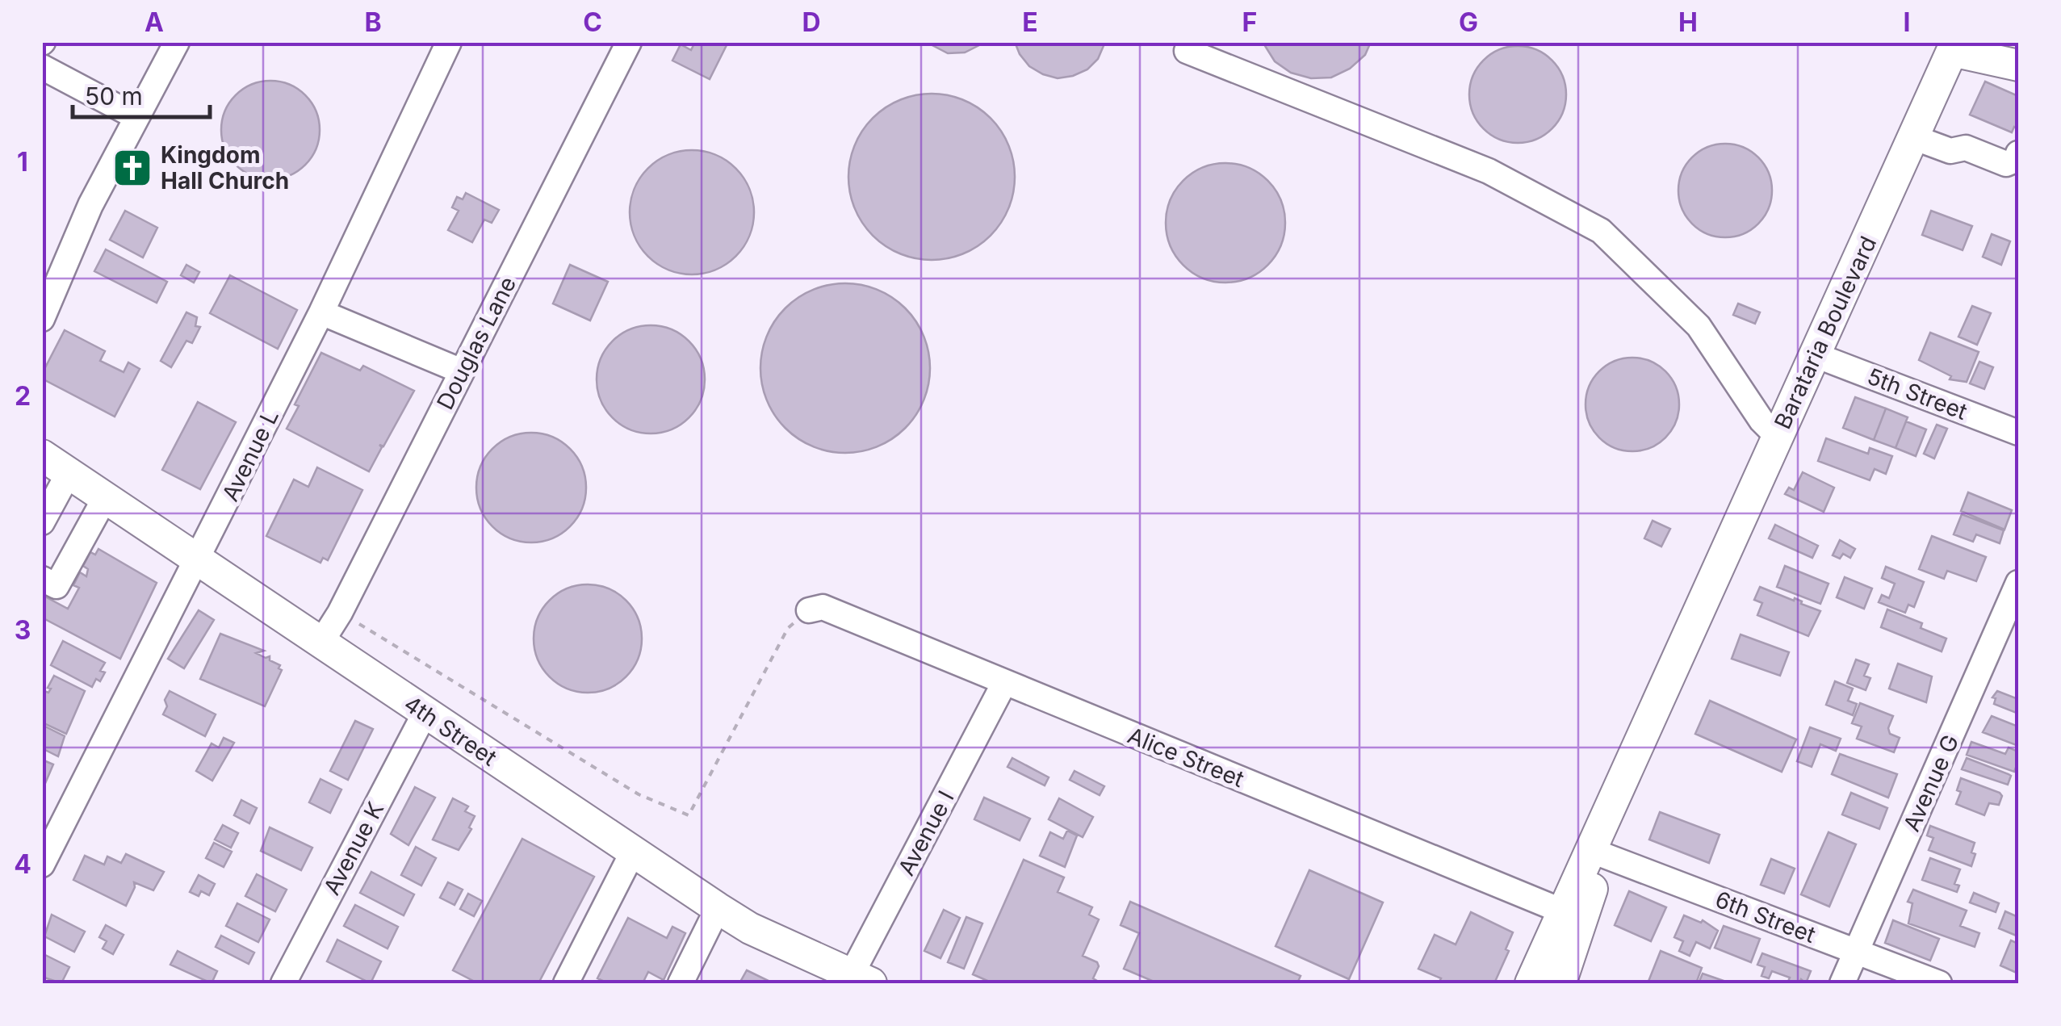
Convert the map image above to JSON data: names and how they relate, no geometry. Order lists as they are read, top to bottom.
{
  "streets": {
    "main road": ["Barataria Boulevard", "4th Street"],
    "street": [
      "Douglas Lane",
      "5th Street",
      "Avenue L",
      "Alice Street",
      "Avenue G",
      "Avenue I",
      "Avenue K",
      "6th Street"
    ]
  },
  "crossings": [
    ["Barataria Boulevard", "5th Street"],
    ["Barataria Boulevard", "Alice Street"],
    ["Barataria Boulevard", "6th Street"],
    ["Douglas Lane", "4th Street"],
    ["Avenue L", "4th Street"],
    ["4th Street", "Avenue I"],
    ["4th Street", "Avenue K"],
    ["Alice Street", "Avenue I"],
    ["Avenue G", "6th Street"]
  ],
  "places": {
    "church": ["Kingdom Hall Church"]
  },
  "scale_bar": "50 m",
  "grid": {
    "columns": [
      "A",
      "B",
      "C",
      "D",
      "E",
      "F",
      "G",
      "H",
      "I"
    ],
    "rows": [
      "1",
      "2",
      "3",
      "4"
    ]
  }
}
